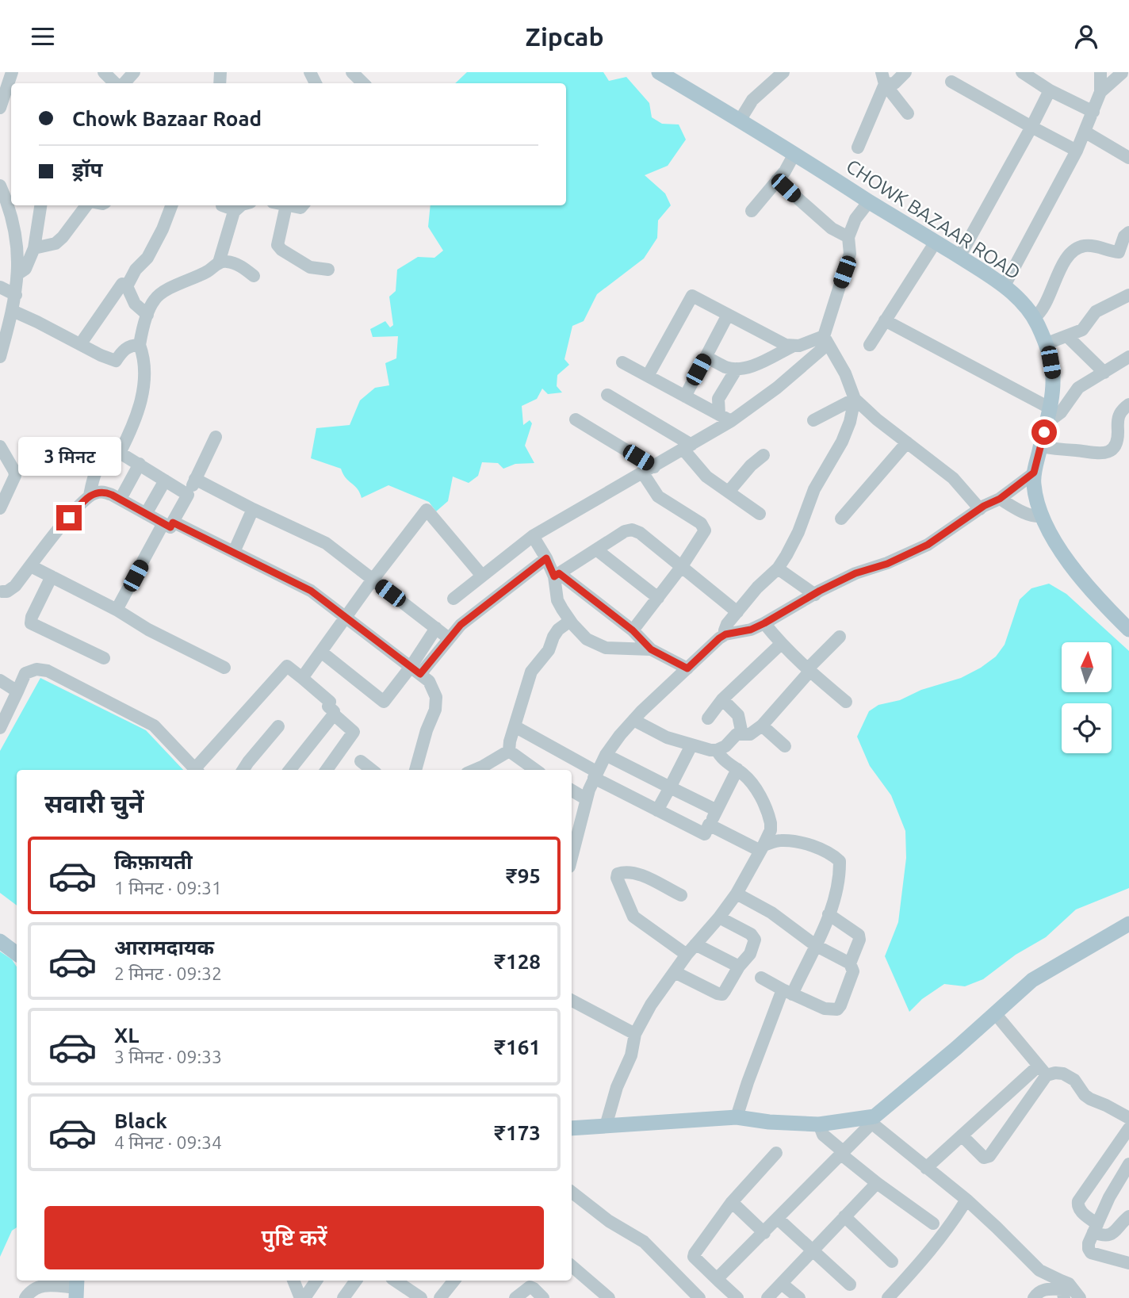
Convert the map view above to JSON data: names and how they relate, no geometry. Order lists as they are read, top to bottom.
{
  "streets": {
    "main road": ["CHOWK BAZAAR ROAD"]
  },
  "north": "top",
  "page": {
    "header": "Zipcab",
    "banner": ["Chowk Bazaar Road", "ड्रॉप"],
    "bubble": "3 मिनट",
    "heading": "सवारी चुनें",
    "list": [
      {
        "name": "किफ़ायती",
        "note": "1 मिनट · 09:31",
        "value": "₹95"
      },
      {
        "name": "आरामदायक",
        "note": "2 मिनट · 09:32",
        "value": "₹128"
      },
      {
        "name": "XL",
        "note": "3 मिनट · 09:33",
        "value": "₹161"
      },
      {
        "name": "Black",
        "note": "4 मिनट · 09:34",
        "value": "₹173"
      }
    ],
    "buttons": "पुष्टि करें"
  }
}
